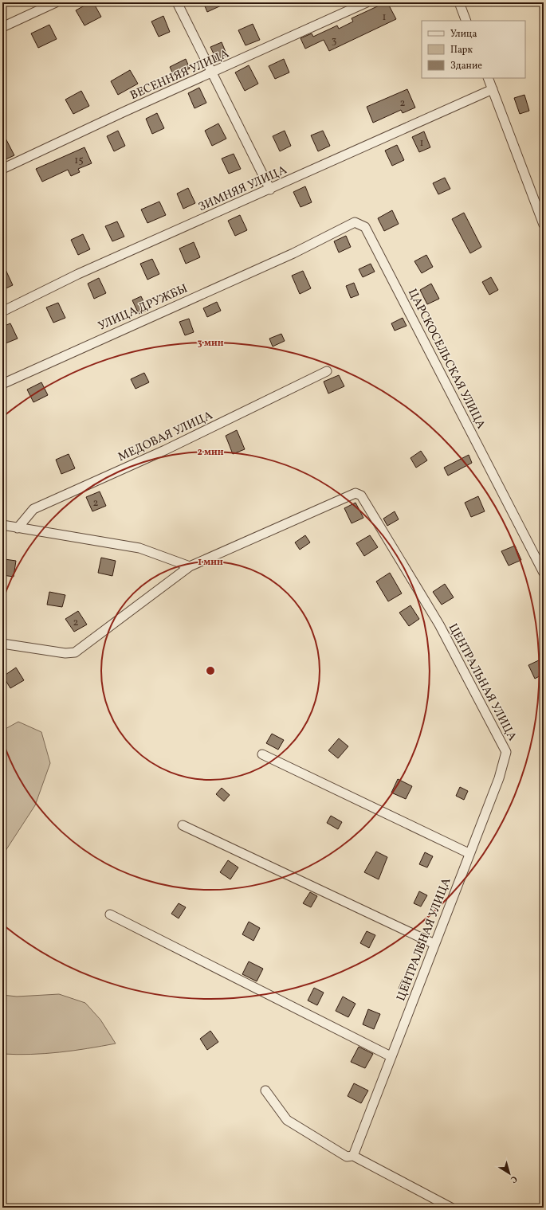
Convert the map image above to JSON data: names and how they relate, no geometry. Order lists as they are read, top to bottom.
{
  "streets": {
    "street": [
      "ВЕСЕННЯЯ УЛИЦА",
      "ЗИМНЯЯ УЛИЦА",
      "УЛИЦА ДРУЖБЫ",
      "ЦАРСКОСЕЛЬСКАЯ УЛИЦА",
      "МЕДОВАЯ УЛИЦА",
      "ЦЕНТРАЛЬНАЯ УЛИЦА"
    ]
  },
  "crossings": [
    ["УЛИЦА ДРУЖБЫ", "ЦАРСКОСЕЛЬСКАЯ УЛИЦА"]
  ],
  "house_numbers": [
    "1",
    "3",
    "2",
    "1",
    "15",
    "2",
    "2"
  ],
  "legend": ["Улица", "Парк", "Здание"],
  "north": "bottom right",
  "rings": ["3 мин", "2 мин", "1 мин"]
}
